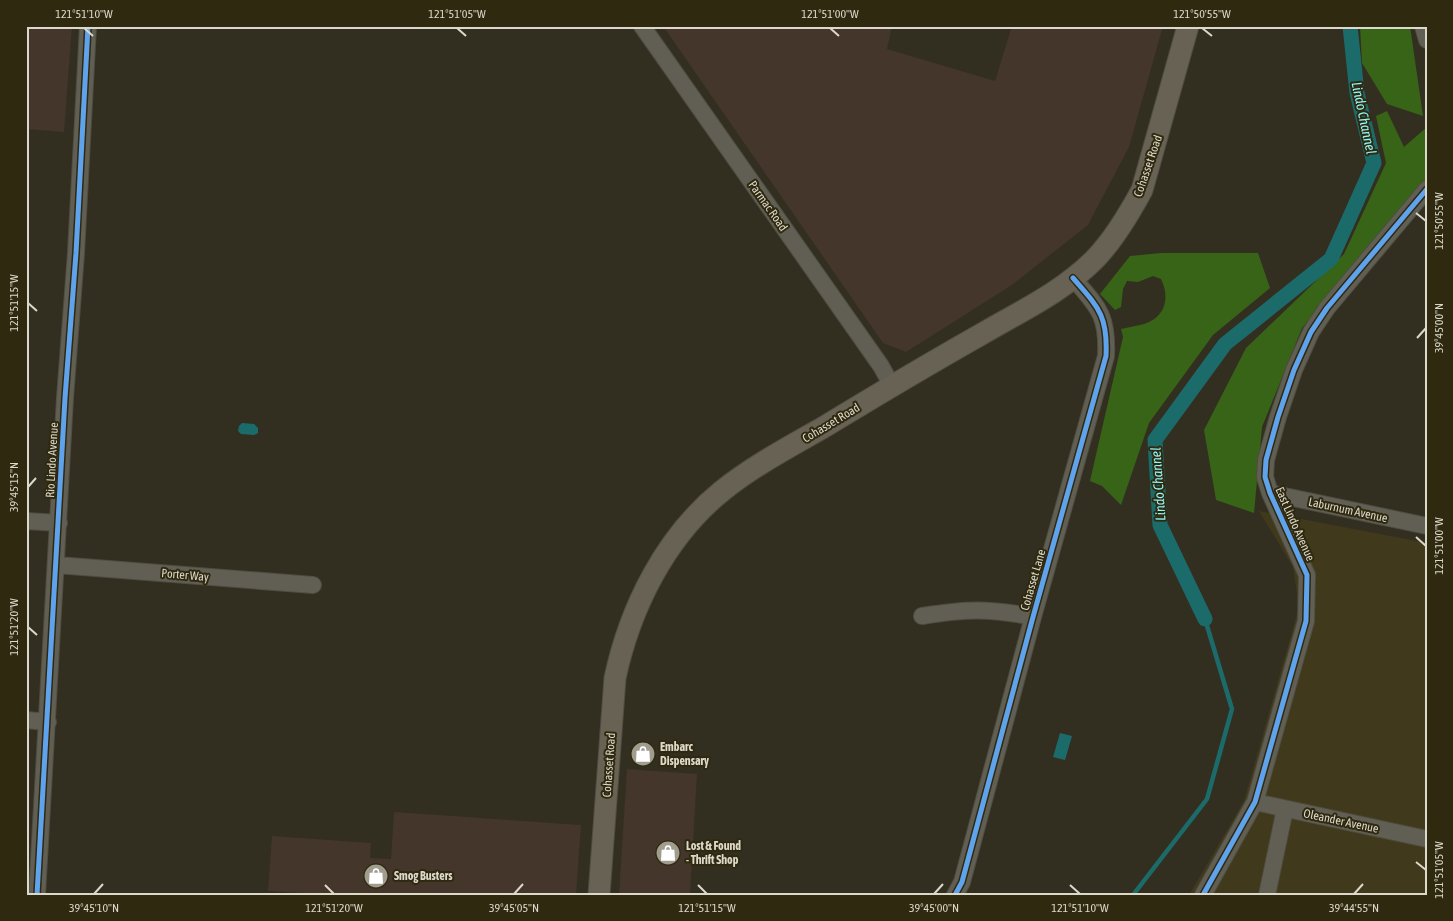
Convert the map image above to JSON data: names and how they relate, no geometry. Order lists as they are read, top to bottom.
{
  "streets": {
    "main road": ["Cohasset Road"],
    "street": [
      "Parmac Road",
      "Rio Lindo Avenue",
      "Laburnum Avenue",
      "East Lindo Avenue",
      "Porter Way",
      "Cohasset Lane",
      "Oleander Avenue"
    ]
  },
  "crossings": [
    ["Cohasset Road", "Parmac Road"],
    ["Cohasset Road", "Cohasset Lane"],
    ["Rio Lindo Avenue", "Porter Way"],
    ["Laburnum Avenue", "East Lindo Avenue"],
    ["East Lindo Avenue", "Oleander Avenue"]
  ],
  "water": ["Lindo Channel"],
  "places": {
    "shop": ["Embarc Dispensary", "Lost & Found - Thrift Shop", "Smog Busters"]
  },
  "coordinates": [
    "121°51'10\"W",
    "121°51'05\"W",
    "121°51'00\"W",
    "121°50'55\"W",
    "121°51'15\"W",
    "39°45'00\"N",
    "39°45'15\"N",
    "121°51'20\"W",
    "39°45'10\"N",
    "39°45'05\"N",
    "39°44'55\"N"
  ]
}
